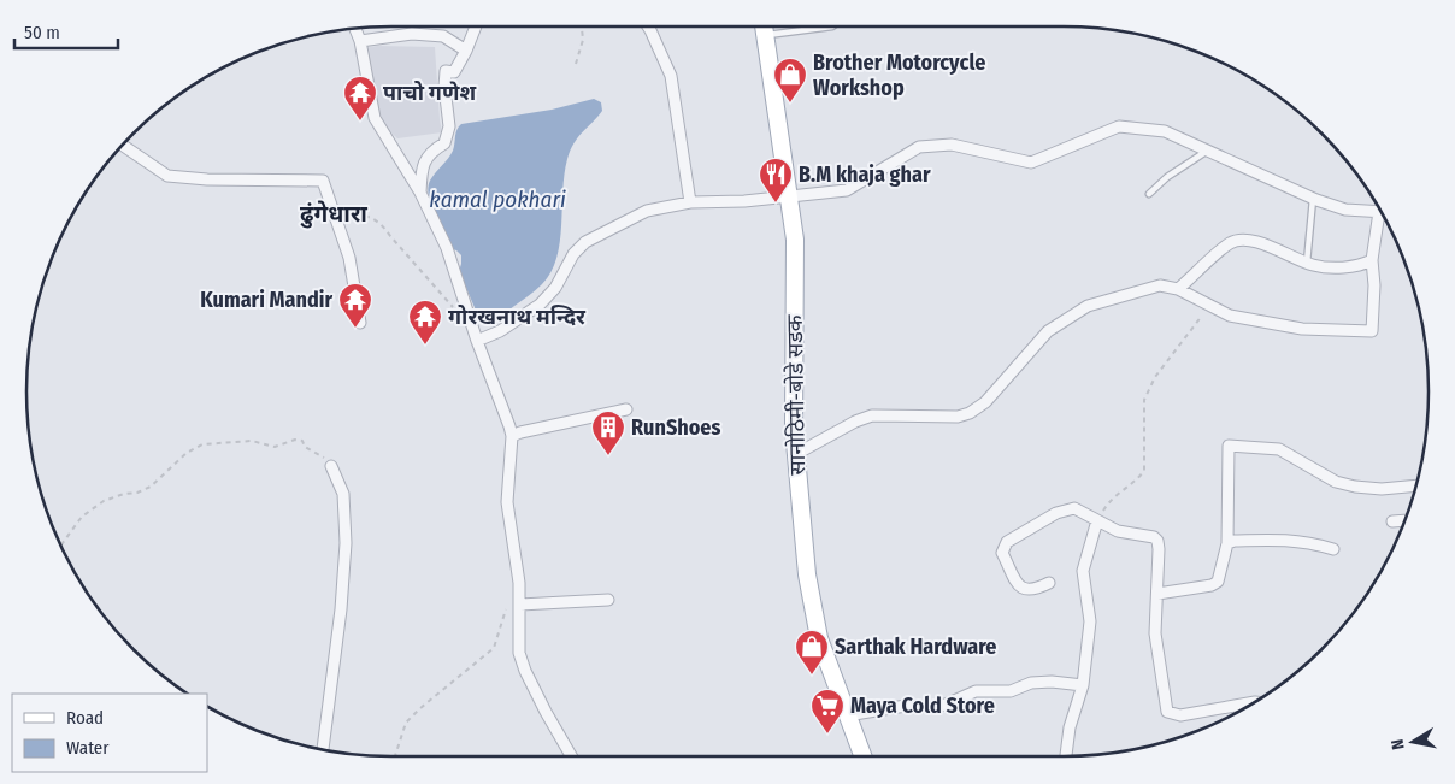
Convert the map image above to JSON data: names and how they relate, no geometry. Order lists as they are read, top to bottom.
{
  "streets": {
    "main road": ["सानोठिमी-बोडे सडक"]
  },
  "districts": ["ढुंगेधारा"],
  "water": ["kamal pokhari"],
  "places": {
    "shop": ["Brother Motorcycle Workshop", "Sarthak Hardware"],
    "temple": ["पाचो गणेश", "Kumari Mandir", "गोरखनाथ मन्दिर"],
    "restaurant": ["B.M khaja ghar"],
    "building": ["RunShoes"],
    "supermarket": ["Maya Cold Store"]
  },
  "legend": ["Road", "Water"],
  "scale_bar": "50 m",
  "north": "left"
}
